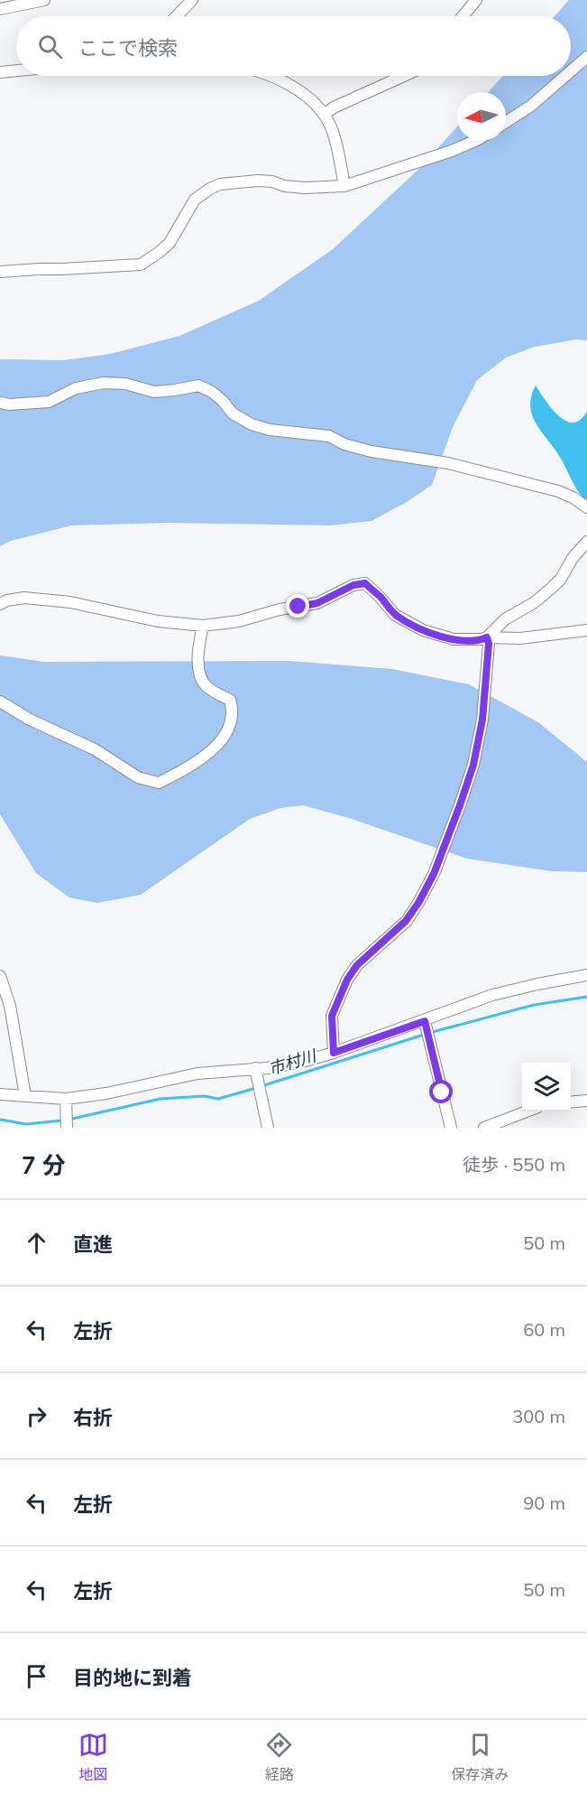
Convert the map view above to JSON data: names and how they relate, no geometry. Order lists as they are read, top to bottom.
{
  "water": ["市村川"],
  "north": "left",
  "page": {
    "search": "ここで検索",
    "heading": ["7 分", "徒歩 · 550 m"],
    "list": [
      ["直進", "50 m"],
      ["左折", "60 m"],
      ["右折", "300 m"],
      ["左折", "90 m"],
      ["左折", "50 m"],
      "目的地に到着"
    ],
    "nav": ["地図", "経路", "保存済み"]
  }
}
